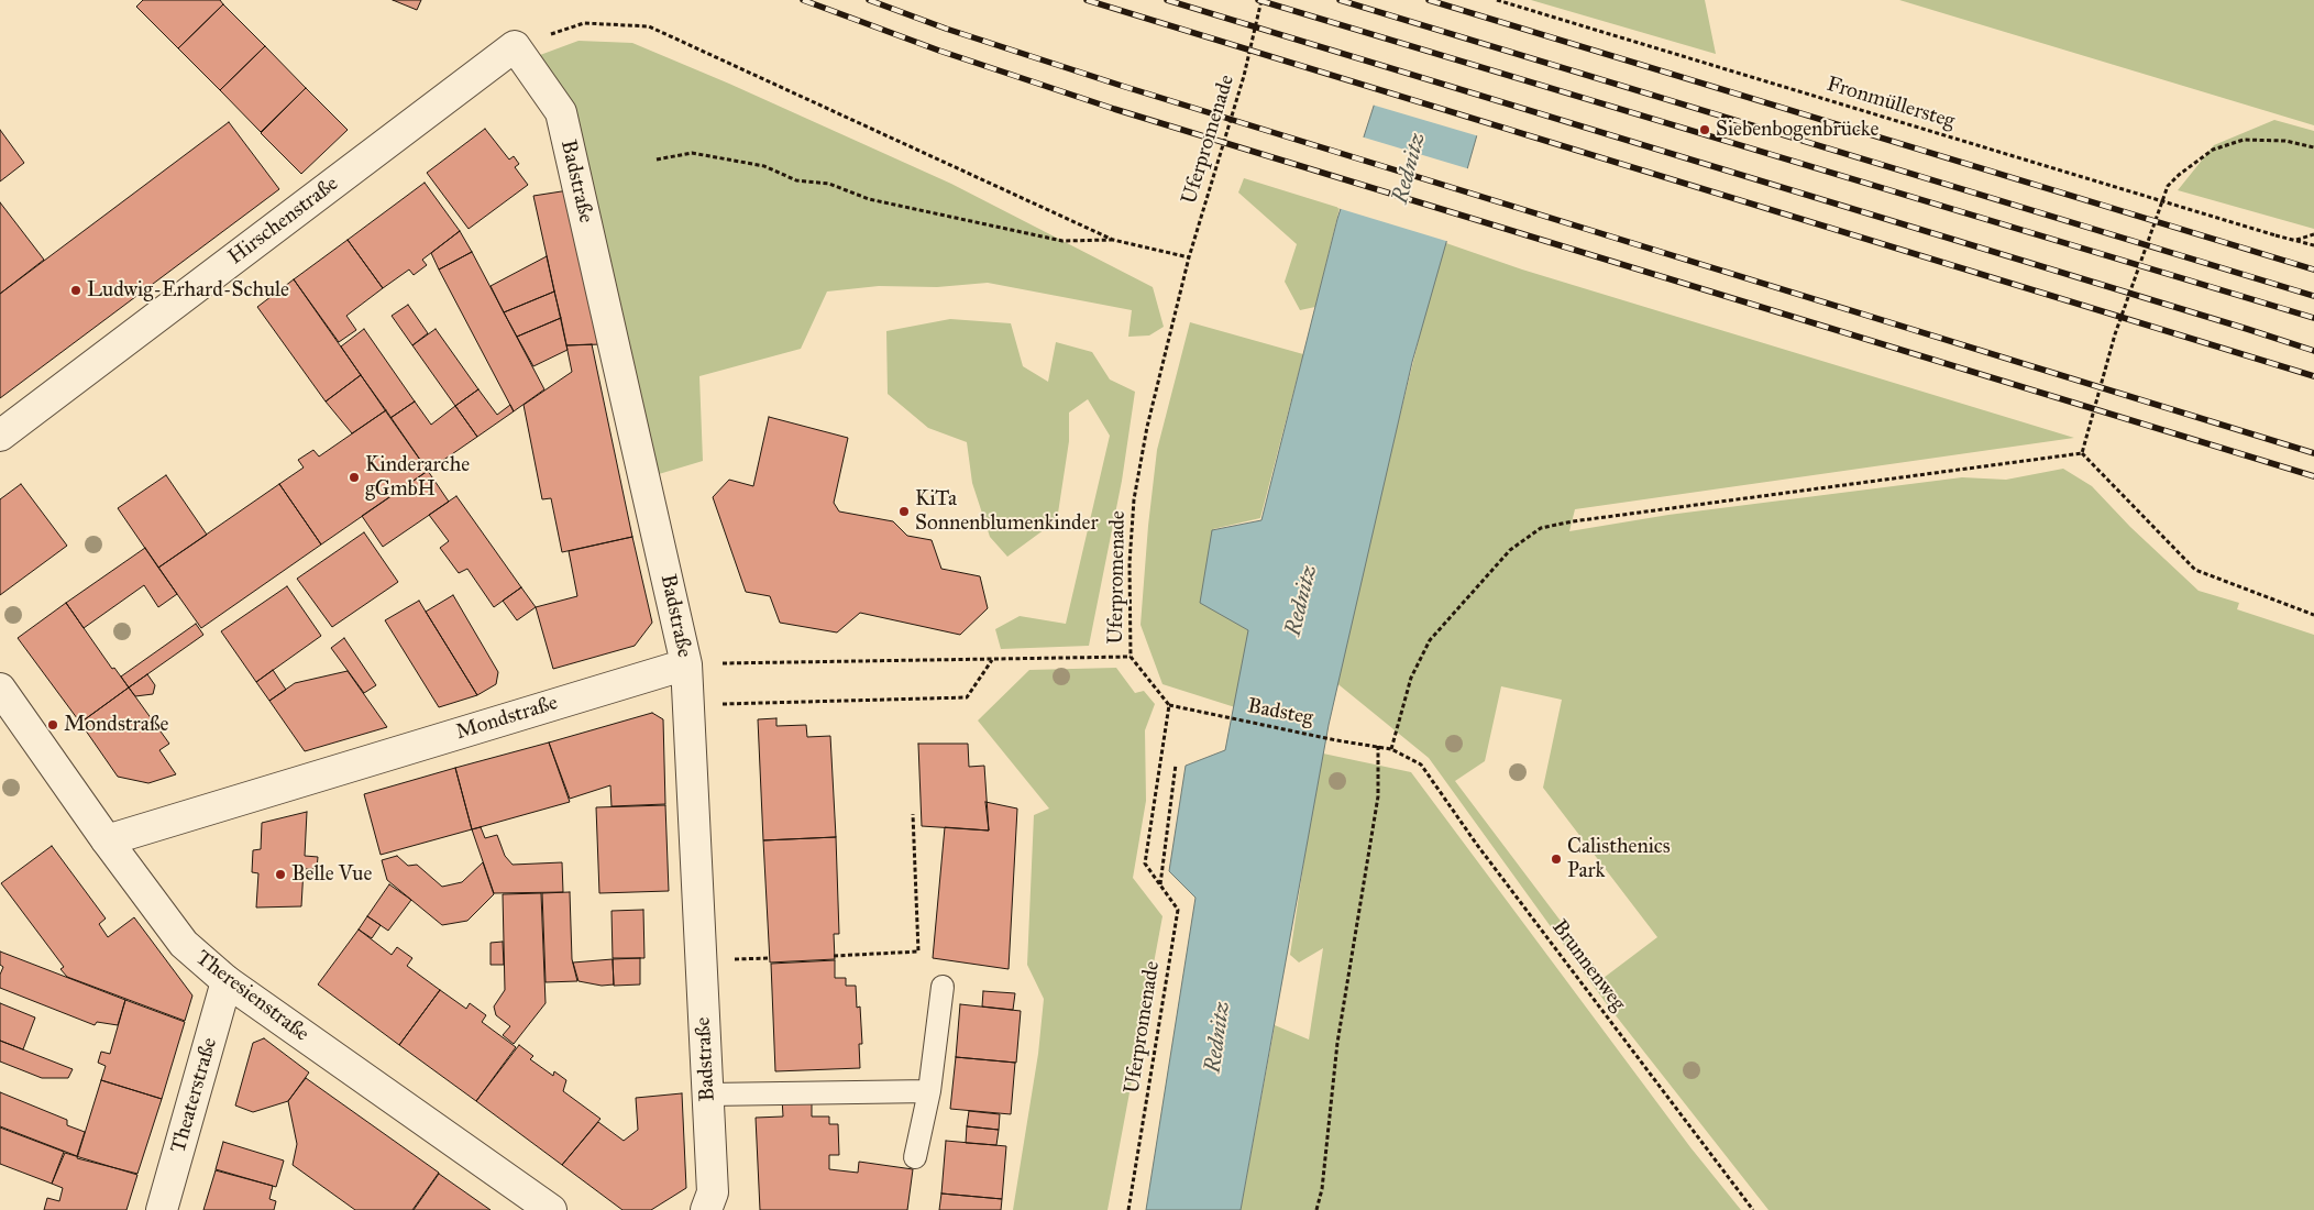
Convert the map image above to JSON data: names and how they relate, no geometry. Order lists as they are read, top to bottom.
{
  "streets": {
    "street": [
      "Badstraße",
      "Hirschenstraße",
      "Mondstraße",
      "Theresienstraße",
      "Theaterstraße"
    ],
    "path": [
      "Fronmüllersteg",
      "Uferpromenade",
      "Badsteg",
      "Brunnenweg"
    ]
  },
  "crossings": [
    ["Uferpromenade", "Badsteg"],
    ["Badstraße", "Hirschenstraße"],
    ["Badstraße", "Mondstraße"],
    ["Badsteg", "Brunnenweg"],
    ["Mondstraße", "Theresienstraße"],
    ["Theresienstraße", "Theaterstraße"]
  ],
  "water": ["Rednitz"],
  "places": [
    "Siebenbogenbrücke",
    "Ludwig-Erhard-Schule",
    "Kinderarche gGmbH",
    "KiTa Sonnenblumenkinder",
    "Mondstraße",
    "Calisthenics Park",
    "Belle Vue"
  ]
}
